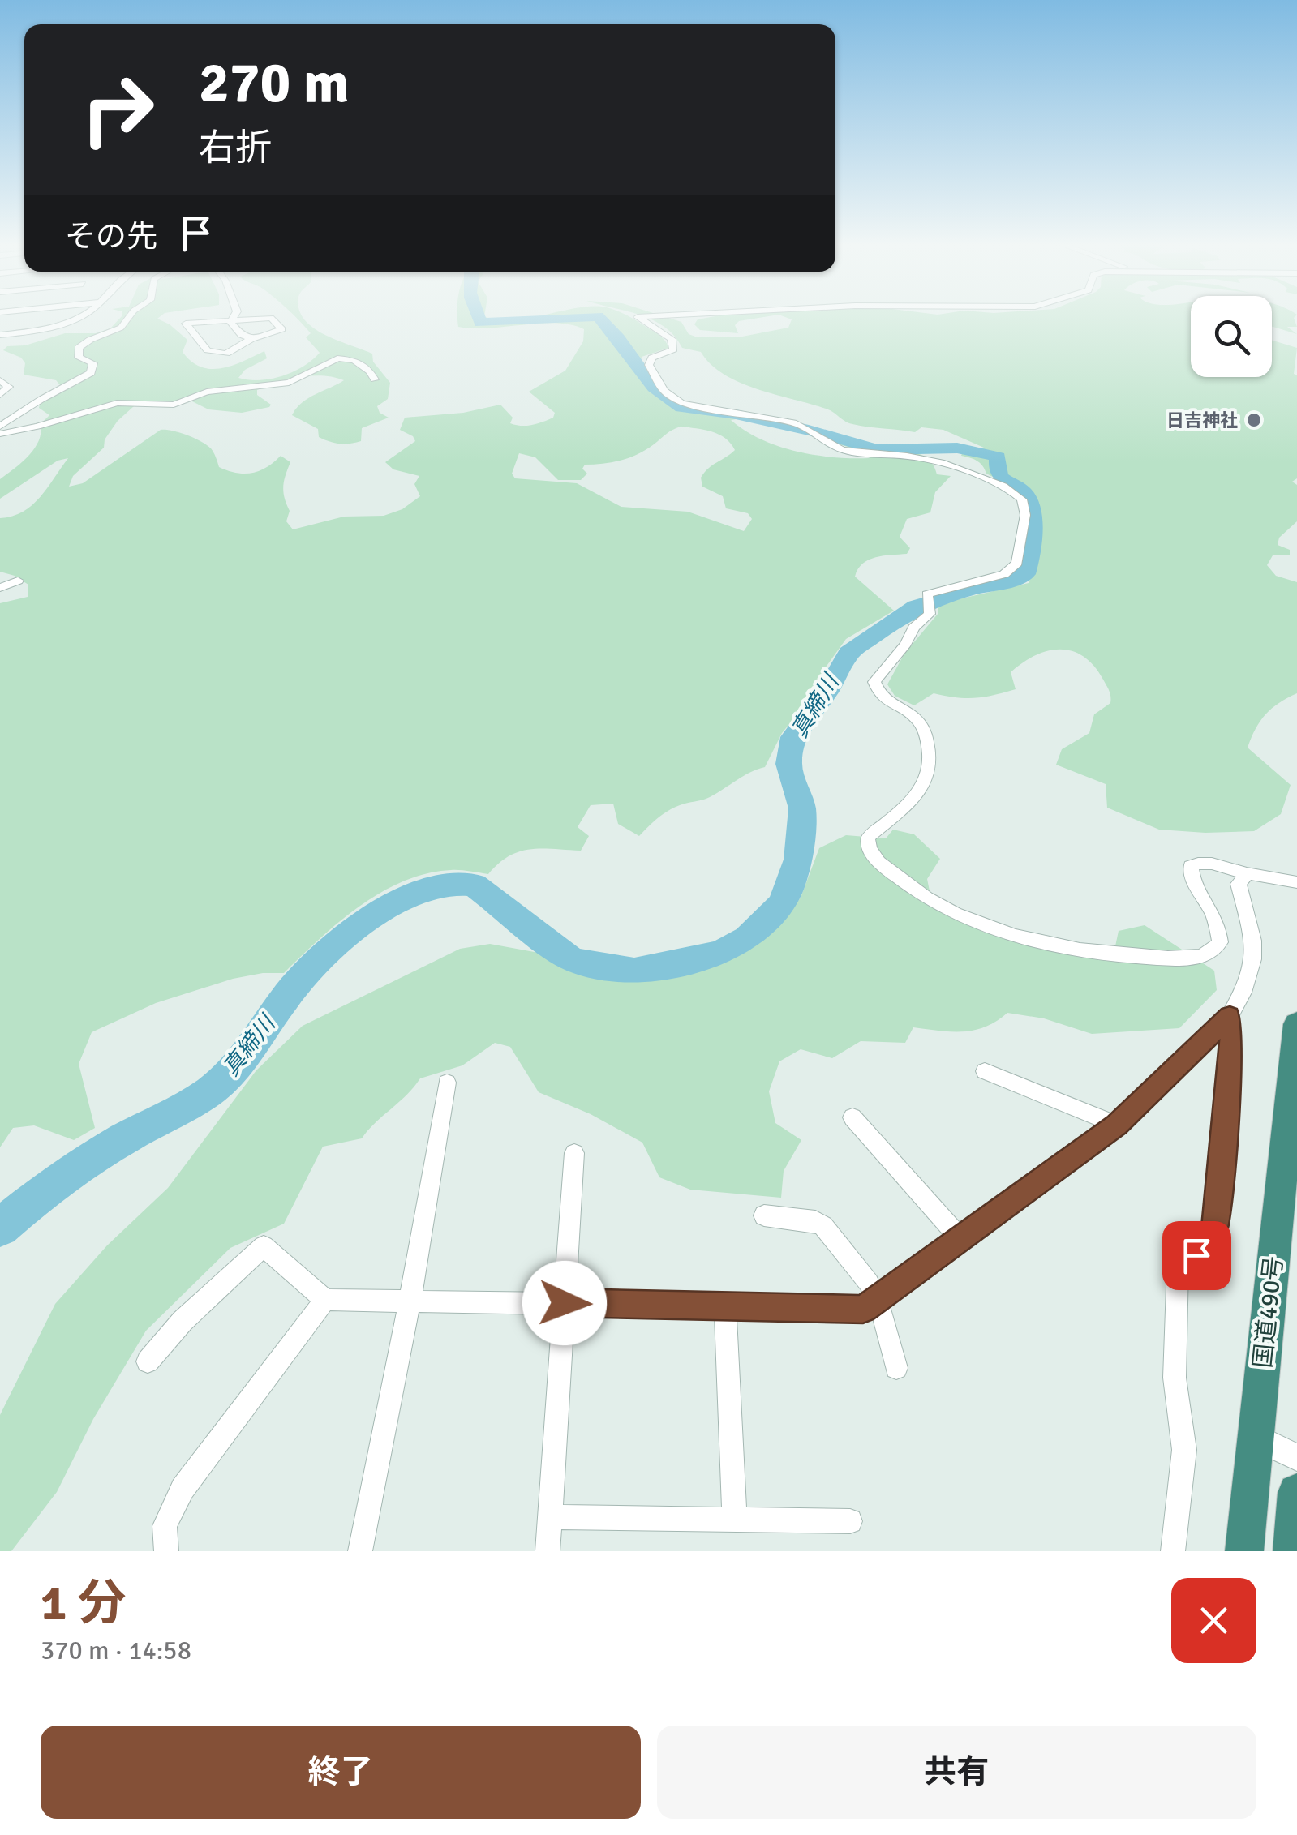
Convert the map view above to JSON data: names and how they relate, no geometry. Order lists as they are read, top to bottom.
{
  "streets": {
    "highway": ["国道490号"]
  },
  "water": ["真締川"],
  "places": ["日吉神社"],
  "page": {
    "turn": ["270 m", "右折"],
    "then": "その先",
    "heading": ["1 分", "370 m · 14:58"],
    "buttons": ["終了", "共有"]
  }
}
